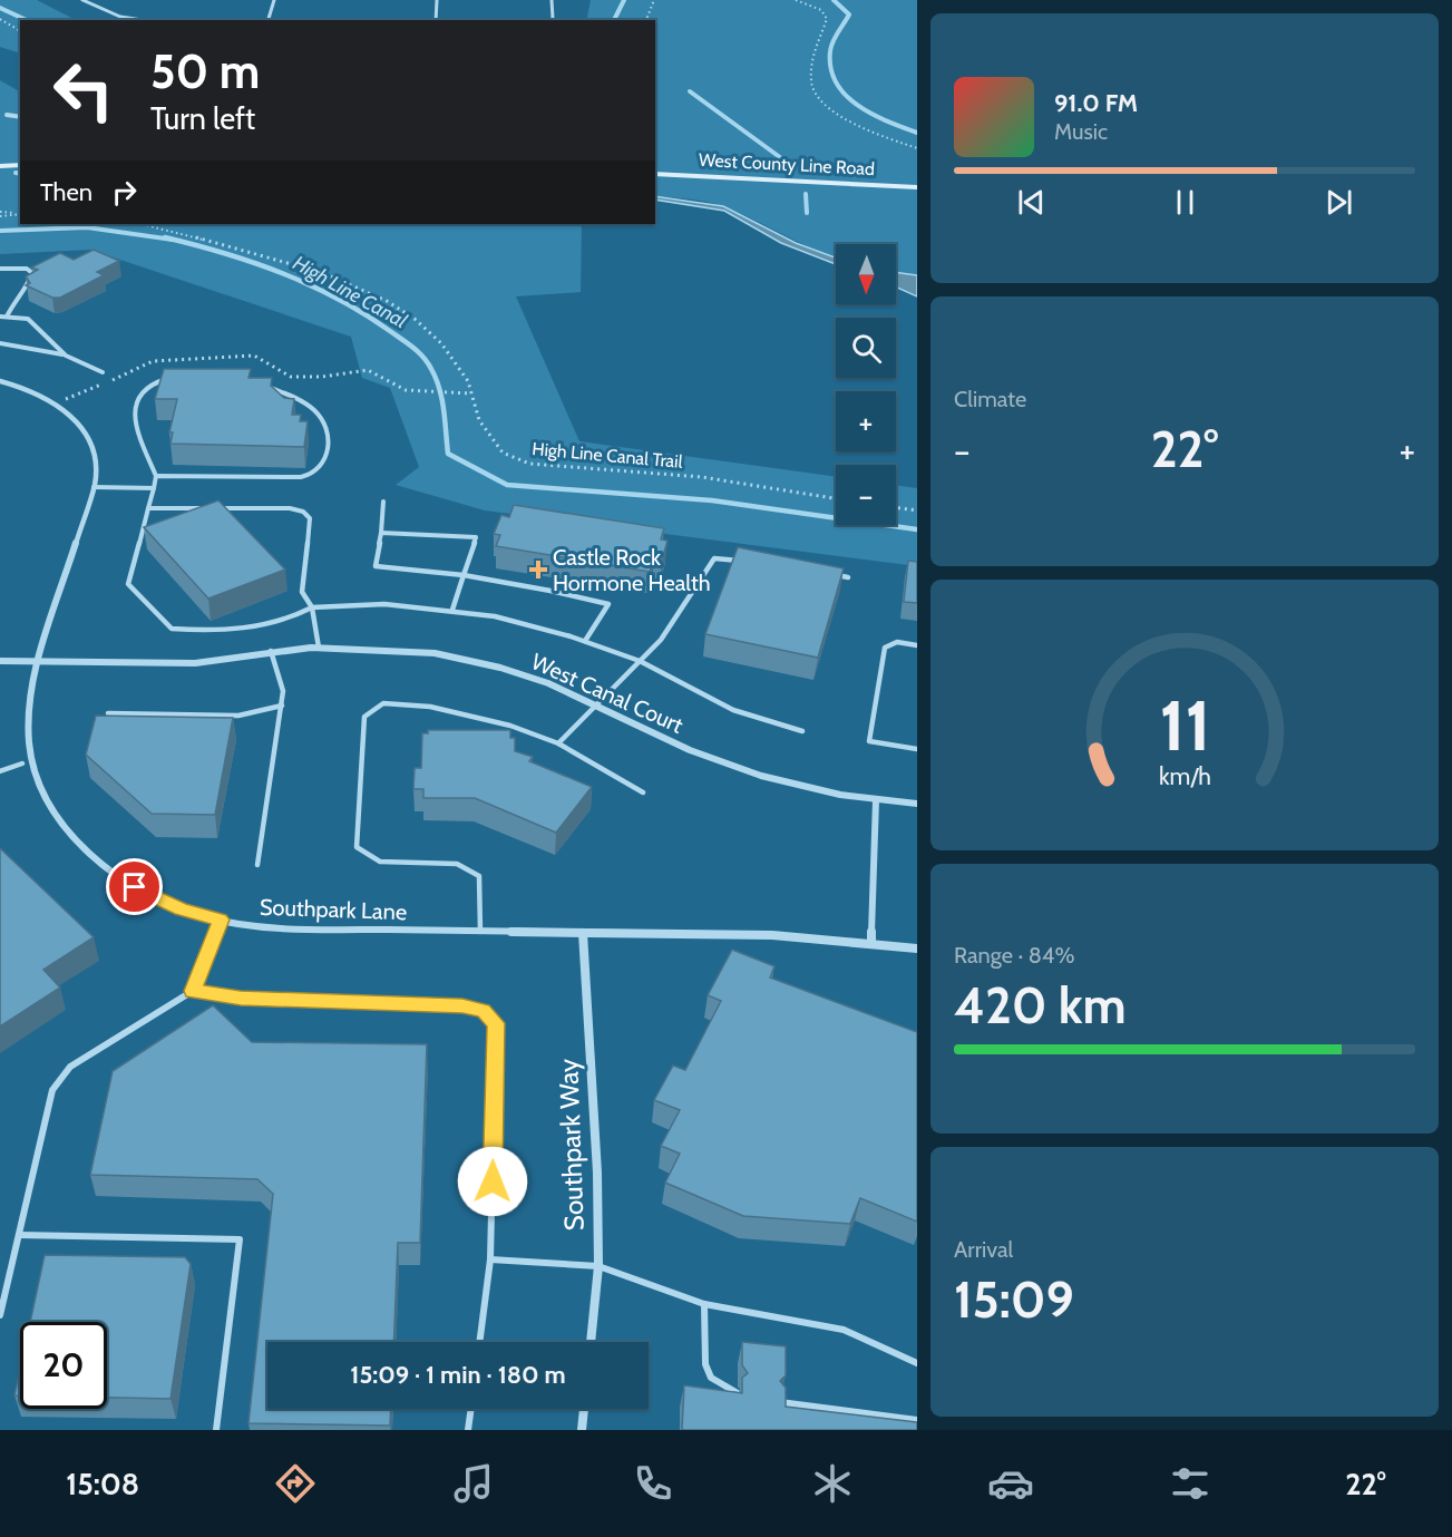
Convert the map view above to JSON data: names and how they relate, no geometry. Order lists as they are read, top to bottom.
{
  "streets": {
    "main road": ["West County Line Road"],
    "street": ["West Canal Court", "Southpark Lane", "Southpark Way"],
    "path": ["High Line Canal Trail"]
  },
  "crossings": [
    ["Southpark Lane", "Southpark Way"]
  ],
  "water": ["High Line Canal"],
  "places": {
    "health": ["Castle Rock Hormone Health"]
  },
  "north": "bottom",
  "page": {
    "turn": ["50 m", "Turn left"],
    "song": ["91.0 FM", "Music"],
    "then": "Then",
    "map_buttons": ["+", "−"],
    "tile": [
      "Climate",
      ["Range · 84%", "420 km"],
      ["Arrival", "15:09"]
    ],
    "heat": ["−", "22°", "+"],
    "limit": "20",
    "trip": "15:09 · 1 min · 180 m",
    "tabs": ["15:08", "22°"],
    "gauge": ["11", "km/h"]
  }
}
